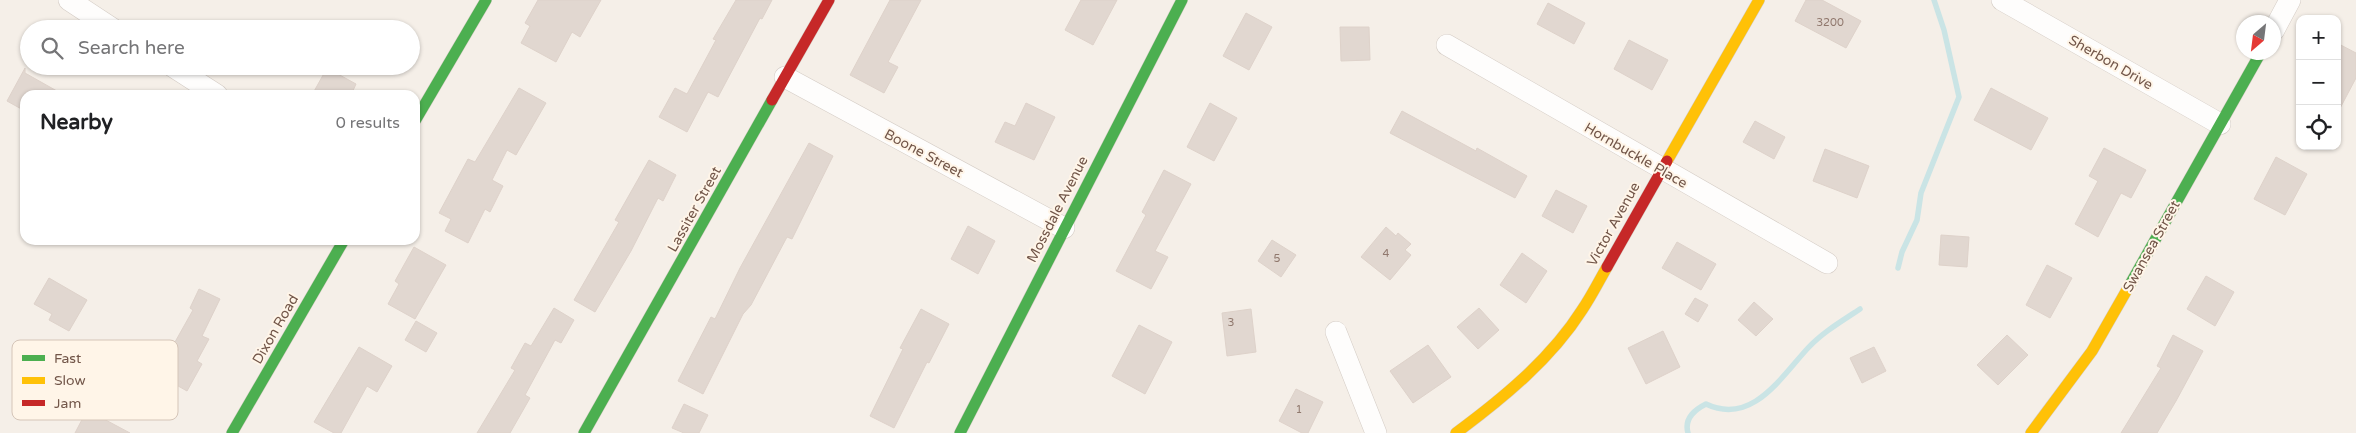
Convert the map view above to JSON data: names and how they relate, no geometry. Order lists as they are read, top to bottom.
{
  "streets": {
    "street": [
      "Sherbon Drive",
      "Boone Street",
      "Hornbuckle Place",
      "Lassiter Street",
      "Mossdale Avenue",
      "Victor Avenue",
      "Swansea Street",
      "Dixon Road"
    ]
  },
  "crossings": [
    ["Sherbon Drive", "Swansea Street"],
    ["Boone Street", "Lassiter Street"],
    ["Boone Street", "Mossdale Avenue"],
    ["Hornbuckle Place", "Victor Avenue"]
  ],
  "house_numbers": [
    "3200",
    "4",
    "5",
    "3",
    "1"
  ],
  "legend": ["Fast", "Slow", "Jam"],
  "north": "bottom left",
  "page": {
    "map_buttons": ["+", "−"],
    "search": "Search here",
    "heading": ["Nearby", "0 results"]
  }
}
